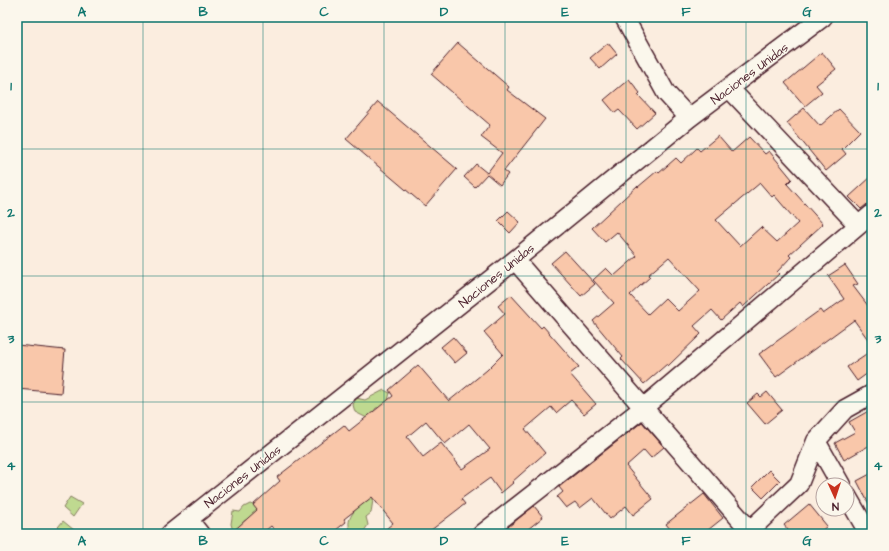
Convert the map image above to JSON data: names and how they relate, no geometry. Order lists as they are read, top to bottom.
{
  "streets": {
    "street": ["Naciones Unidas"]
  },
  "north": "bottom",
  "grid": {
    "columns": [
      "A",
      "B",
      "C",
      "D",
      "E",
      "F",
      "G"
    ],
    "rows": [
      "1",
      "2",
      "3",
      "4"
    ]
  }
}
